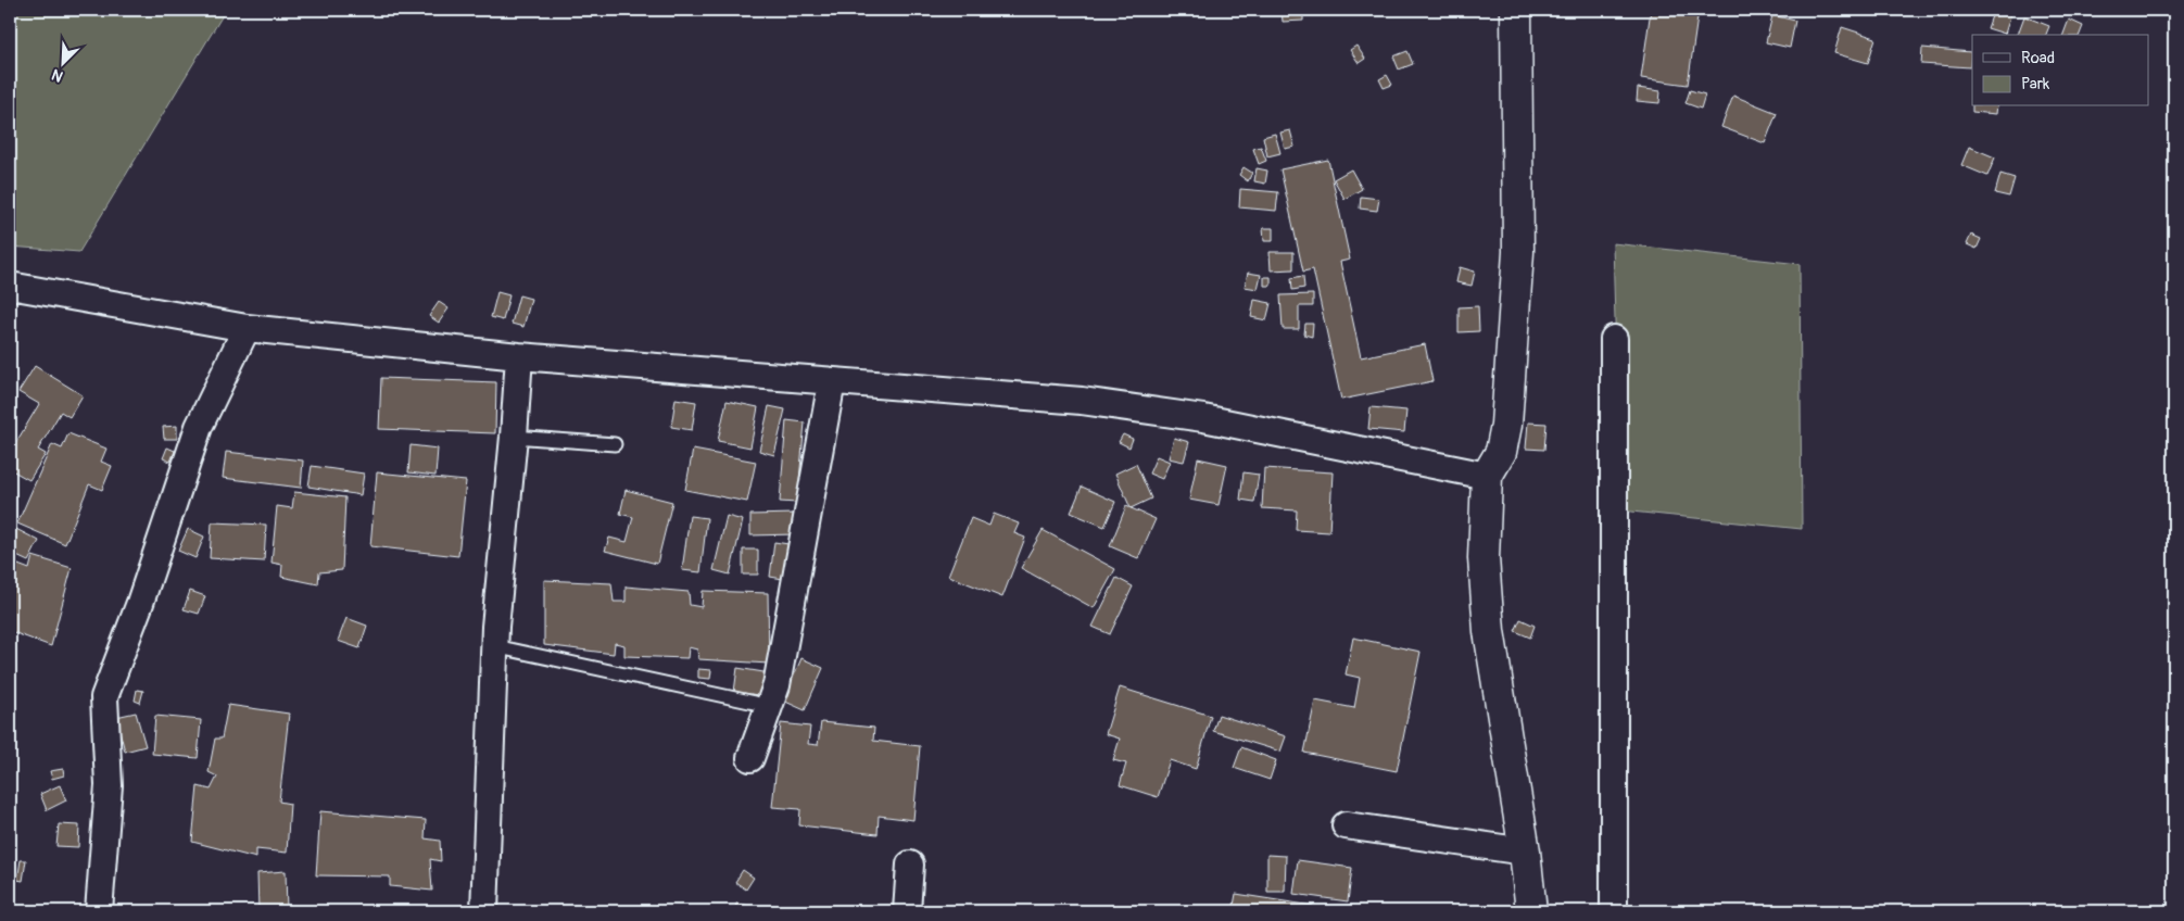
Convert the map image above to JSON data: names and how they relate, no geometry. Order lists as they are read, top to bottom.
{
  "legend": ["Road", "Park"],
  "north": "bottom left"
}
